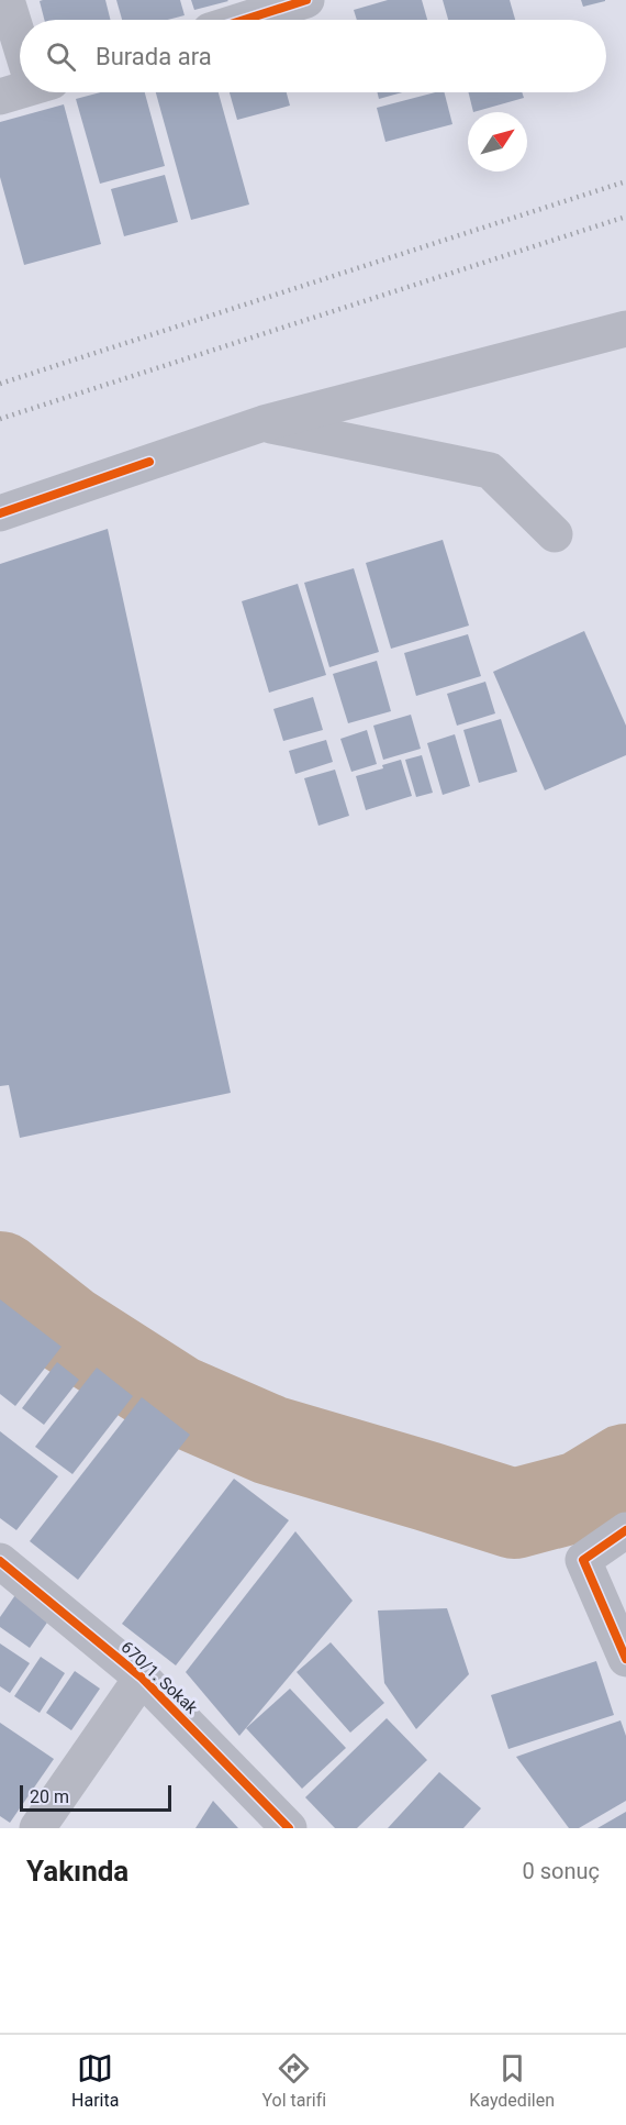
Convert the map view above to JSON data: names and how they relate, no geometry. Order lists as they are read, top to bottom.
{
  "streets": {
    "street": ["670/1. Sokak"]
  },
  "scale_bar": "20 m",
  "north": "top right",
  "page": {
    "search": "Burada ara",
    "scale": "20 m",
    "heading": ["Yakında", "0 sonuç"],
    "nav": ["Harita", "Yol tarifi", "Kaydedilen"]
  }
}
